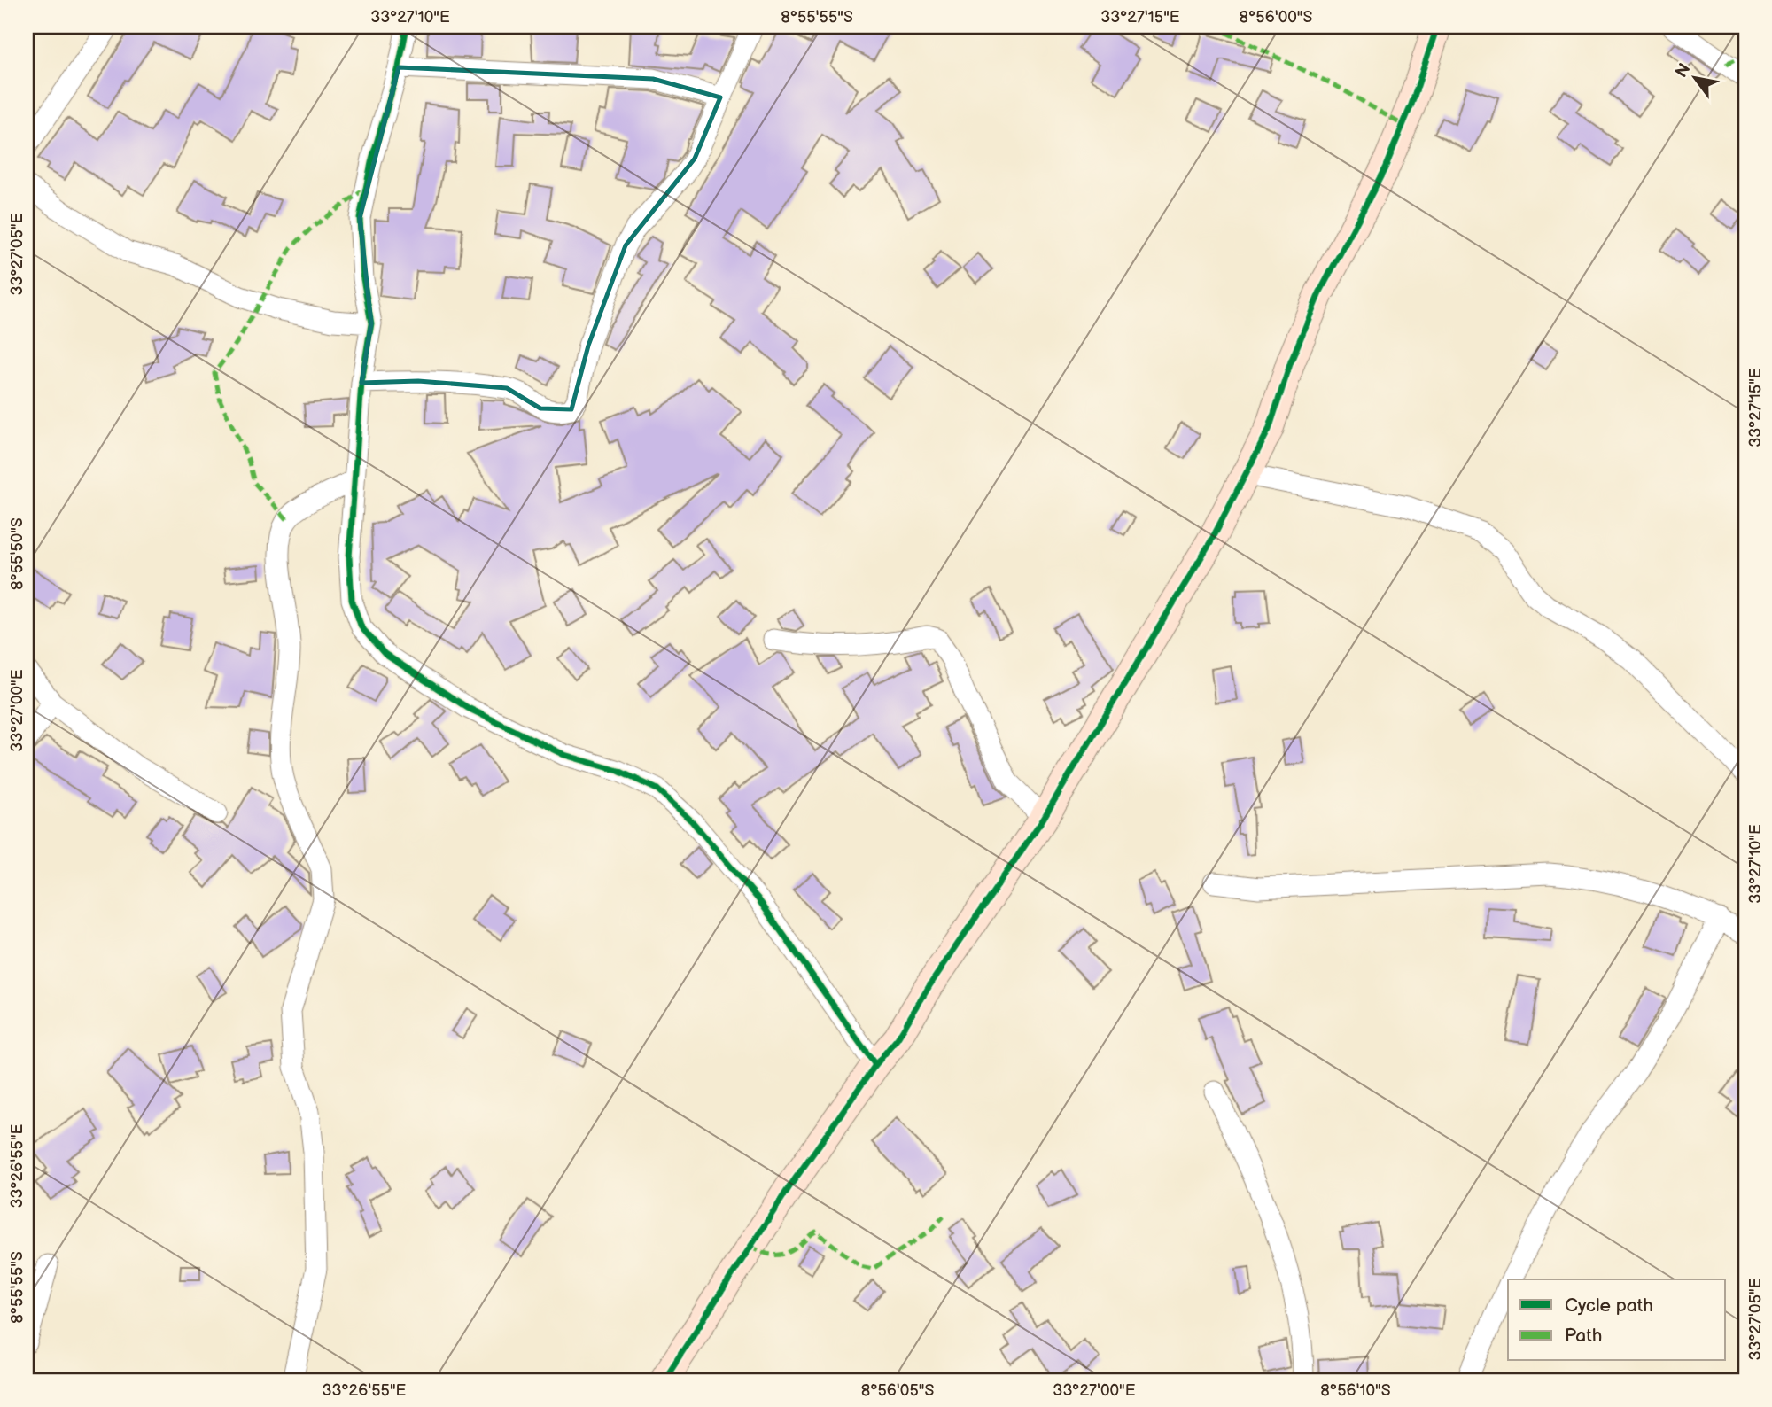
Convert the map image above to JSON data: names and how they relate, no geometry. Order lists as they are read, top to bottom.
{
  "legend": ["Cycle path", "Path"],
  "north": "top left",
  "coordinates": [
    "33°27'10\"E",
    "8°55'55\"S",
    "33°27'15\"E",
    "8°56'00\"S",
    "33°27'05\"E",
    "8°55'50\"S",
    "33°27'00\"E",
    "33°26'55\"E",
    "8°56'05\"S",
    "8°56'10\"S"
  ]
}
